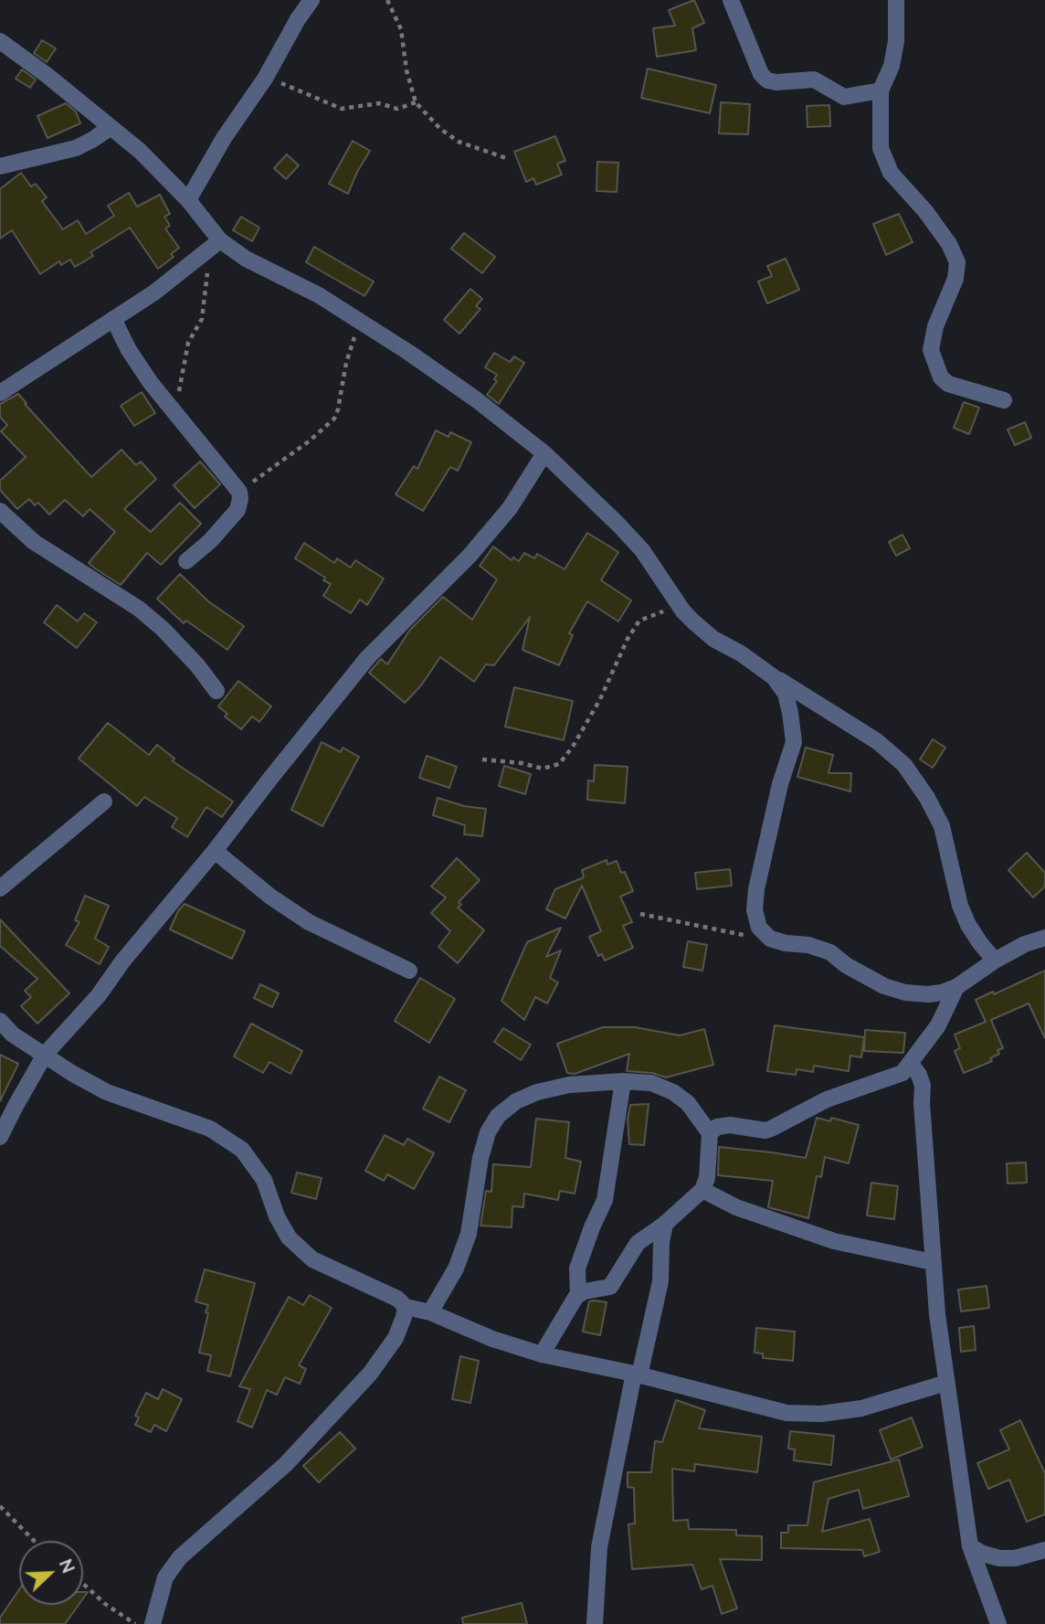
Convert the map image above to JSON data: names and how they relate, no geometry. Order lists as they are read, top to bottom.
{
  "north": "top right"
}
